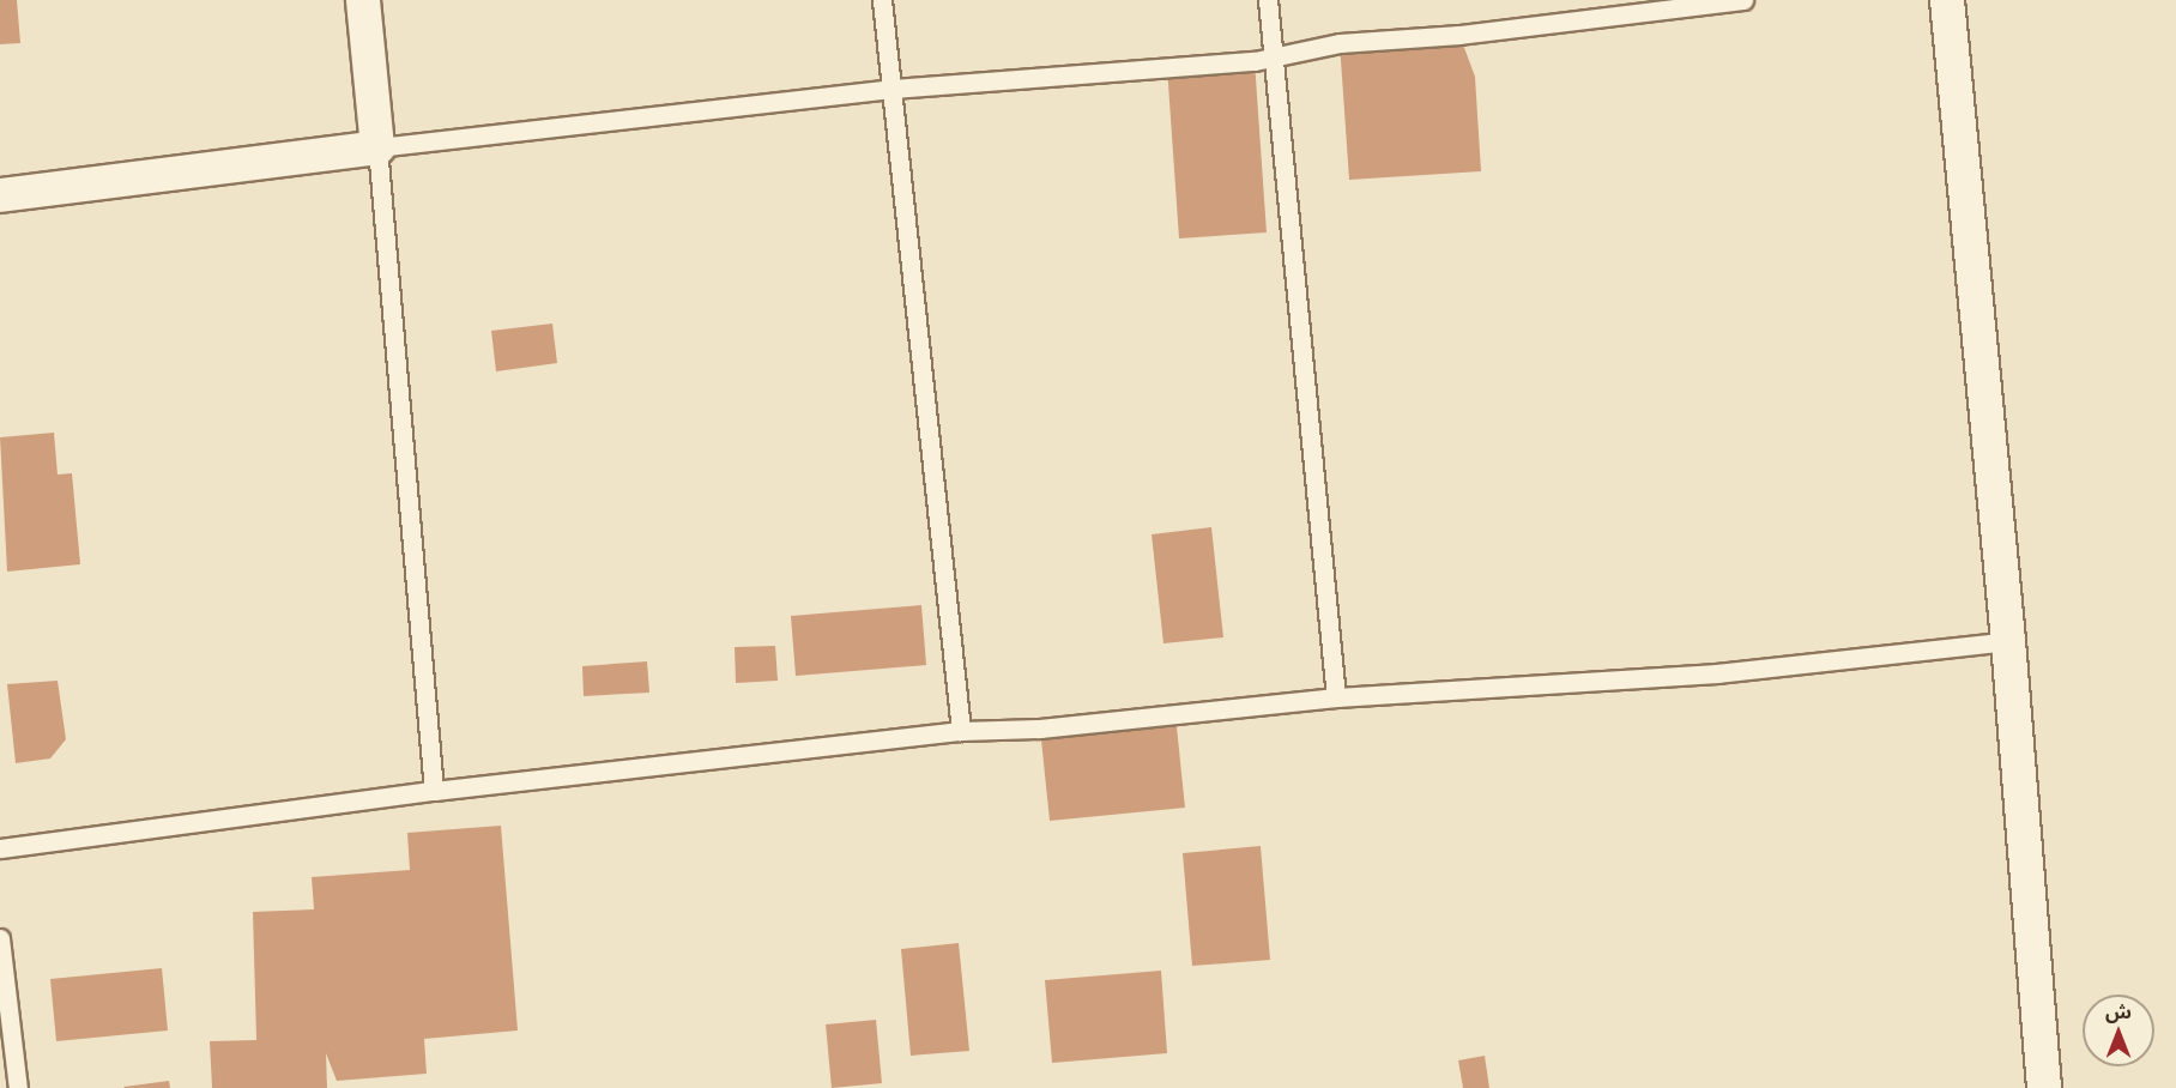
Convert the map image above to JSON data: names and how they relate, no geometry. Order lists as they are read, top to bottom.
{
  "north": "top"
}
